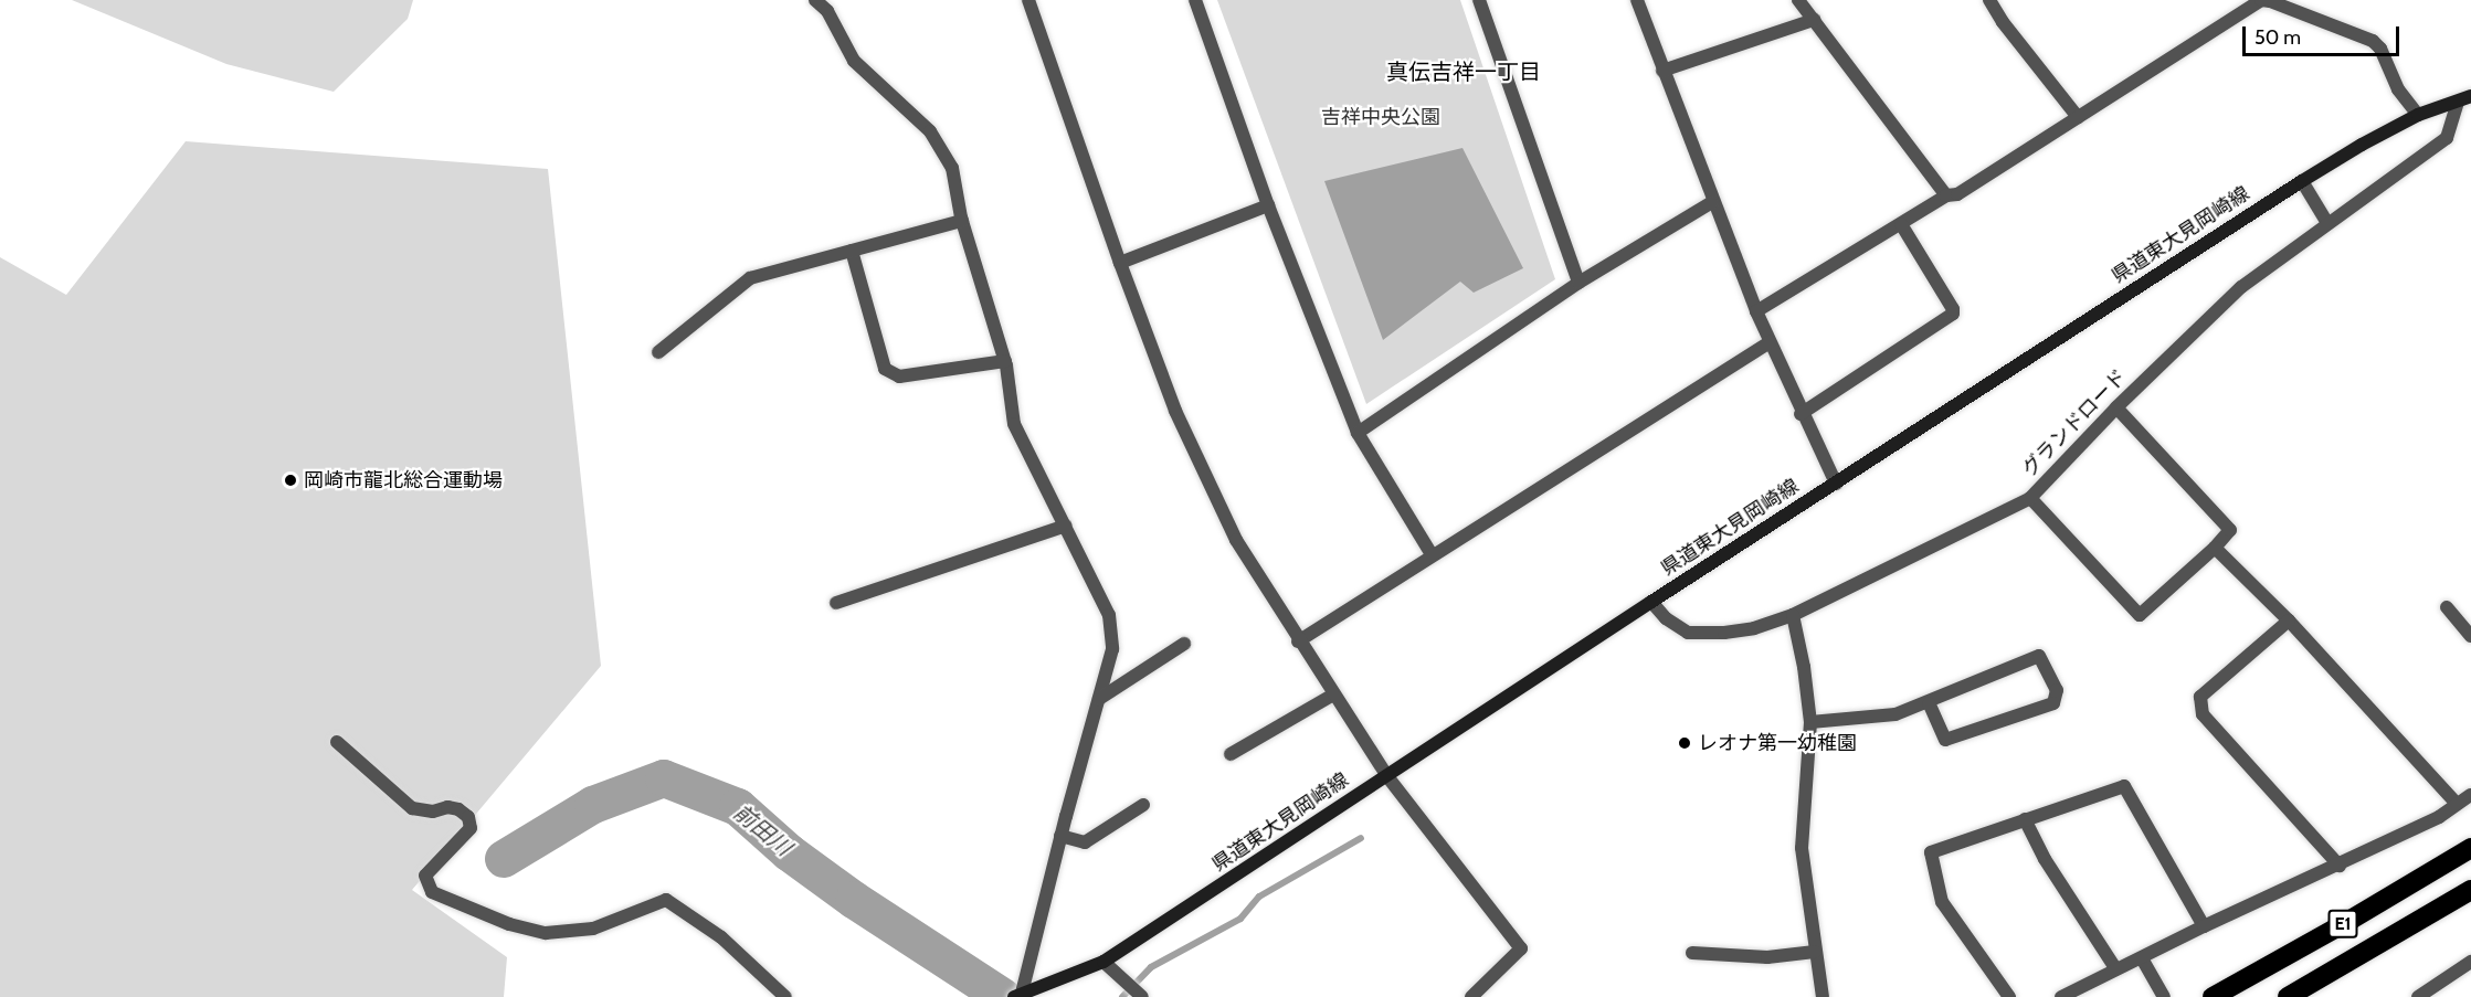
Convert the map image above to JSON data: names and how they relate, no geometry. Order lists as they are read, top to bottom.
{
  "streets": {
    "highway": ["E1"],
    "main road": ["県道東大見岡崎線"],
    "street": ["グランドロード"]
  },
  "crossings": [
    ["県道東大見岡崎線", "グランドロード"]
  ],
  "districts": ["真伝吉祥一丁目"],
  "water": ["前田川"],
  "parks": ["吉祥中央公園"],
  "places": ["岡崎市龍北総合運動場", "レオナ第一幼稚園"],
  "scale_bar": "50 m"
}
